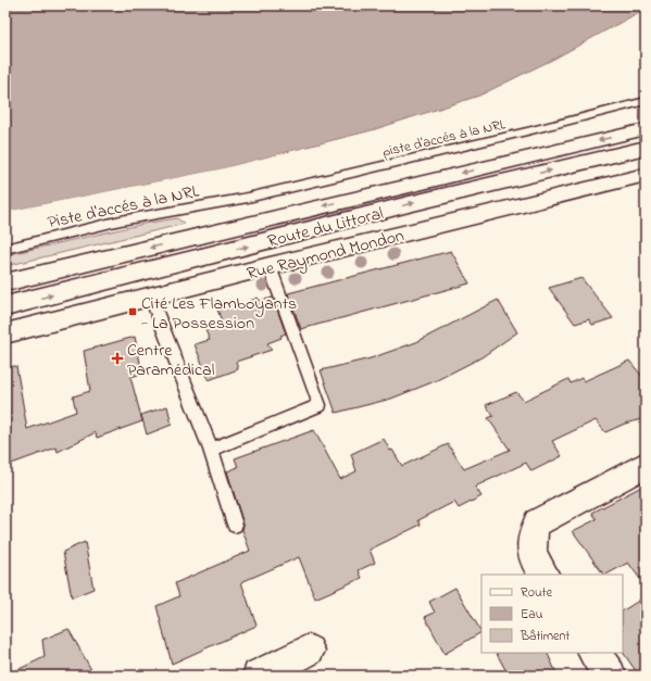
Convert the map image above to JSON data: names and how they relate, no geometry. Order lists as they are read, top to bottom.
{
  "streets": {
    "main road": ["Route du Littoral", "Rue Raymond Mondon"],
    "lane": ["piste d'accés à la NRL", "Piste d'accés à la NRL"]
  },
  "crossings": [
    ["piste d'accés à la NRL", "Piste d'accés à la NRL"]
  ],
  "places": {
    "transit": ["Cité Les Flamboyants - La Possession"],
    "health": ["Centre Paramédical"]
  },
  "legend": ["Route", "Eau", "Bâtiment"]
}
